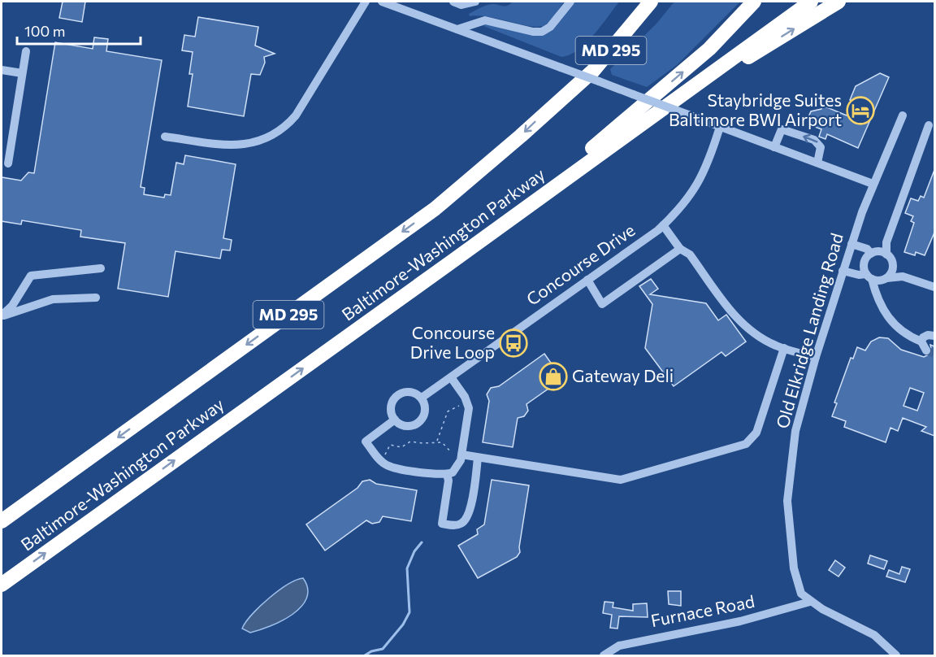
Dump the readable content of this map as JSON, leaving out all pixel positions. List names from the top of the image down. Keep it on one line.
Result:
{"streets":{"highway":["MD 295","Baltimore-Washington Parkway"],"street":["Concourse Drive","Old Elkridge Landing Road","Furnace Road"]},"crossings":[["Old Elkridge Landing Road","Furnace Road"]],"places":{"hotel":["Staybridge Suites Baltimore BWI Airport"],"bus stop":["Concourse Drive Loop"],"shop":["Gateway Deli"]},"scale_bar":"100 m"}
